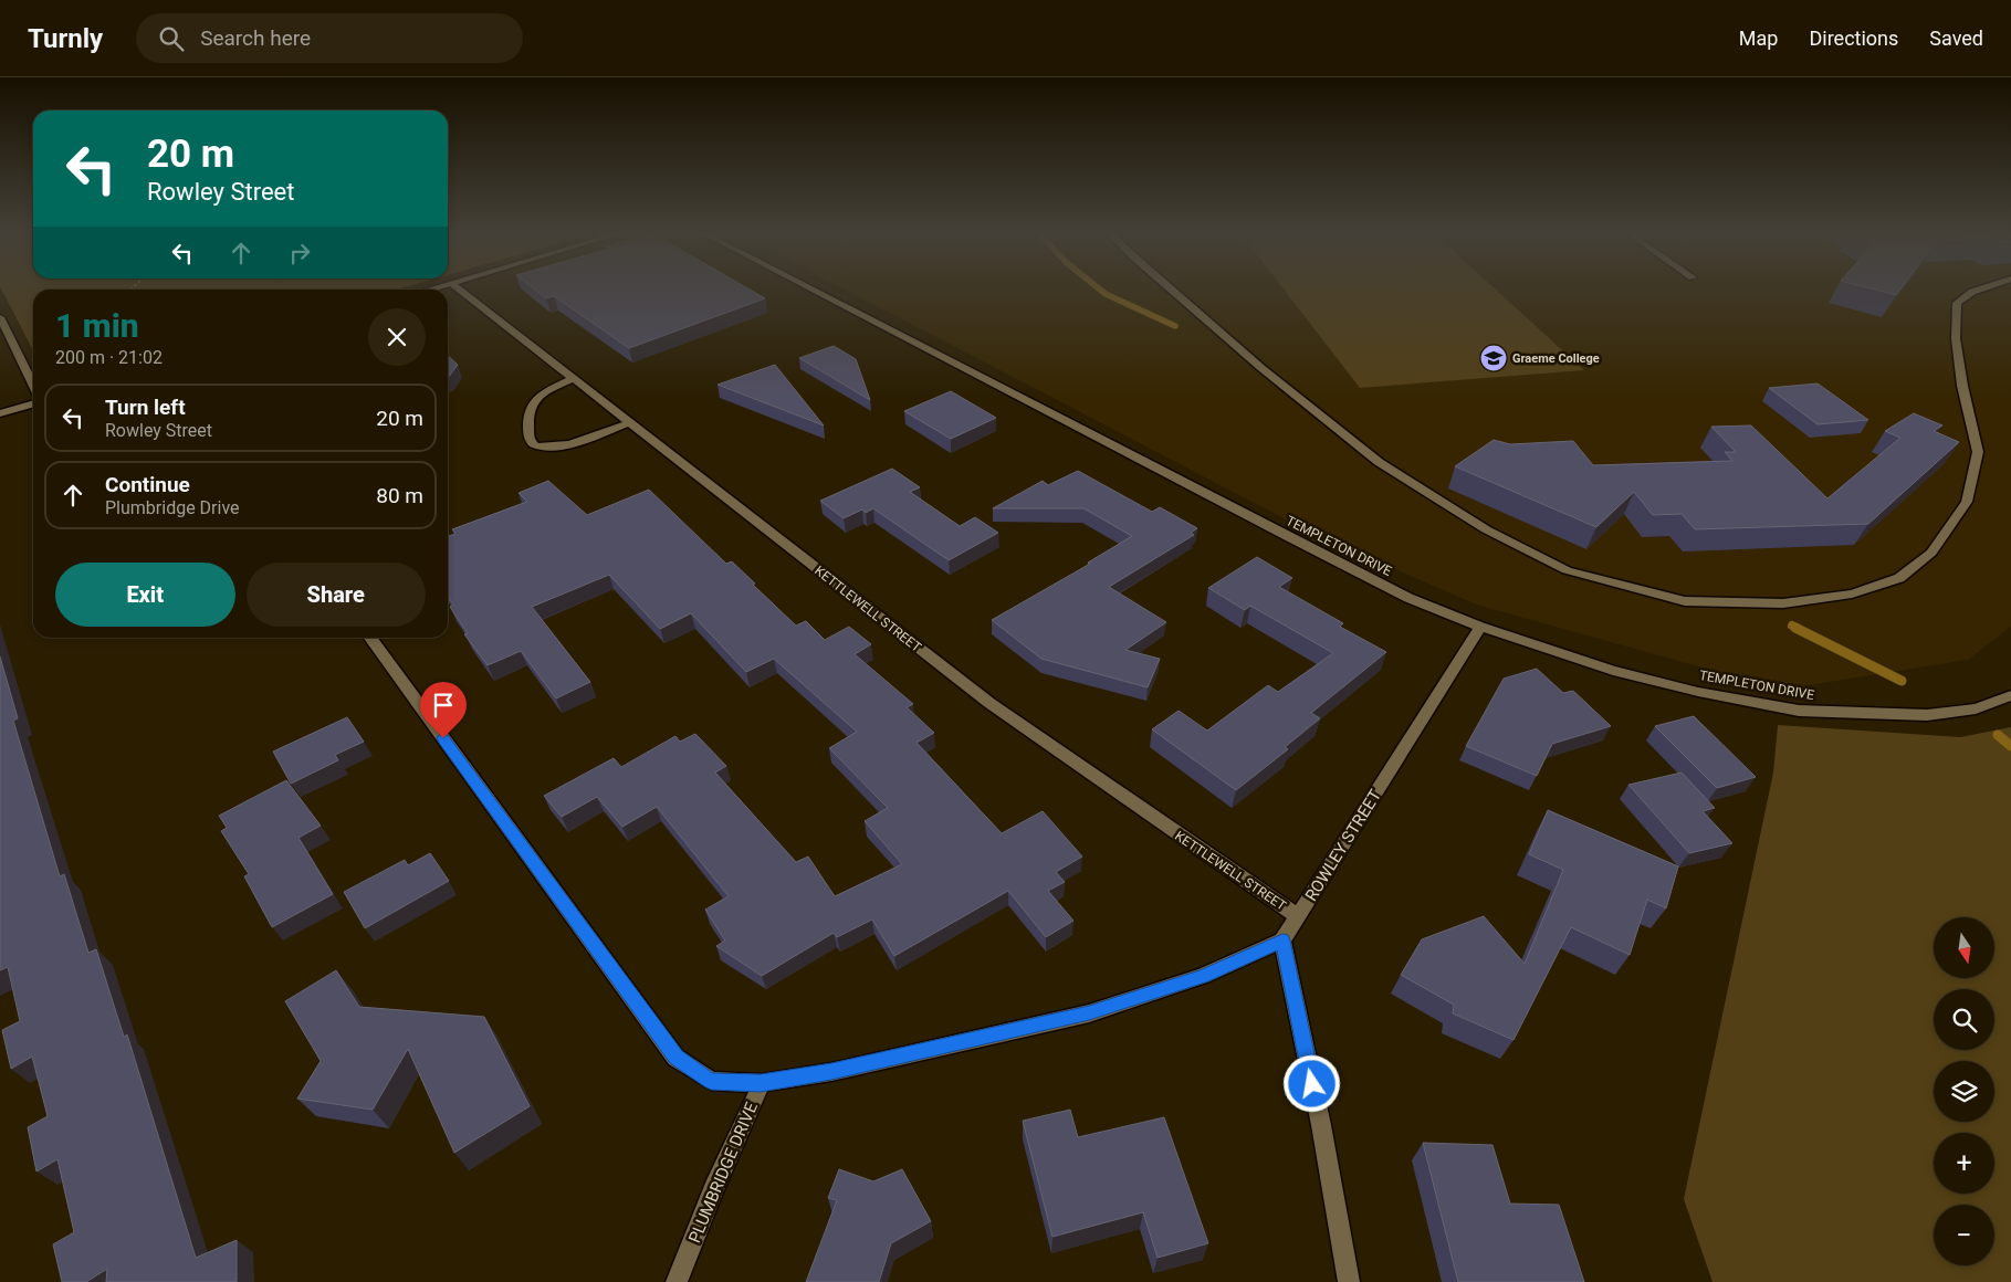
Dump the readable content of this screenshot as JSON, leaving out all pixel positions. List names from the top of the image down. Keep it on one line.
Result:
{"streets":{"street":["TEMPLETON DRIVE","KETTLEWELL STREET","ROWLEY STREET","PLUMBRIDGE DRIVE"]},"crossings":[["TEMPLETON DRIVE","ROWLEY STREET"],["KETTLEWELL STREET","ROWLEY STREET"]],"places":{"school or university":["Graeme College"]},"north":"bottom","page":{"header":"Turnly","search":"Search here","nav":["Map","Directions","Saved"],"turn":["20 m","Rowley Street"],"heading":["1 min","200 m · 21:02"],"list":[{"name":"Turn left","note":"Rowley Street","value":"20 m"},{"name":"Continue","note":"Plumbridge Drive","value":"80 m"}],"buttons":["Exit","Share"],"map_buttons":["+","−"]}}
